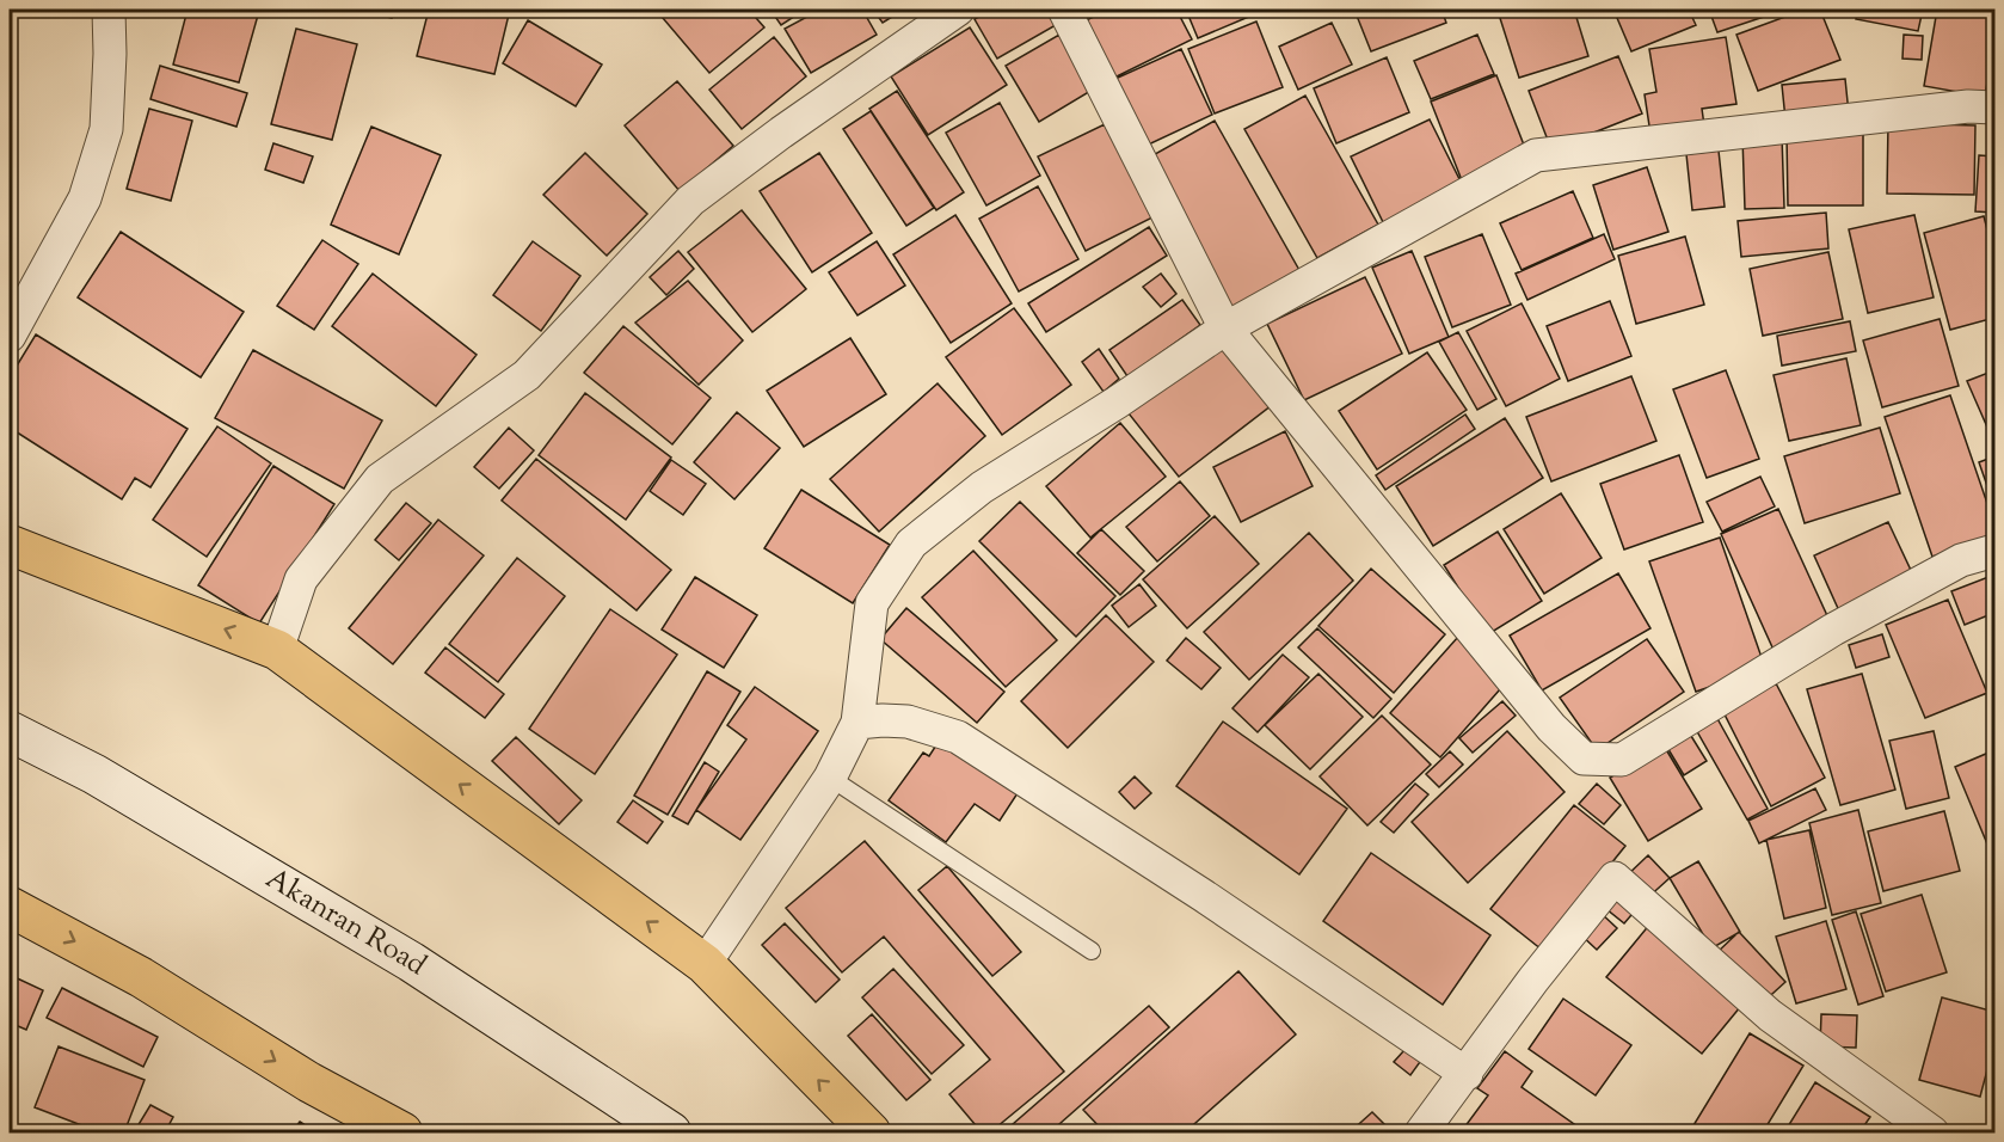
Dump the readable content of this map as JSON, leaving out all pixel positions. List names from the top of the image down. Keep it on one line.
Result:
{"streets":{"main road":["Akanran Road"]}}
